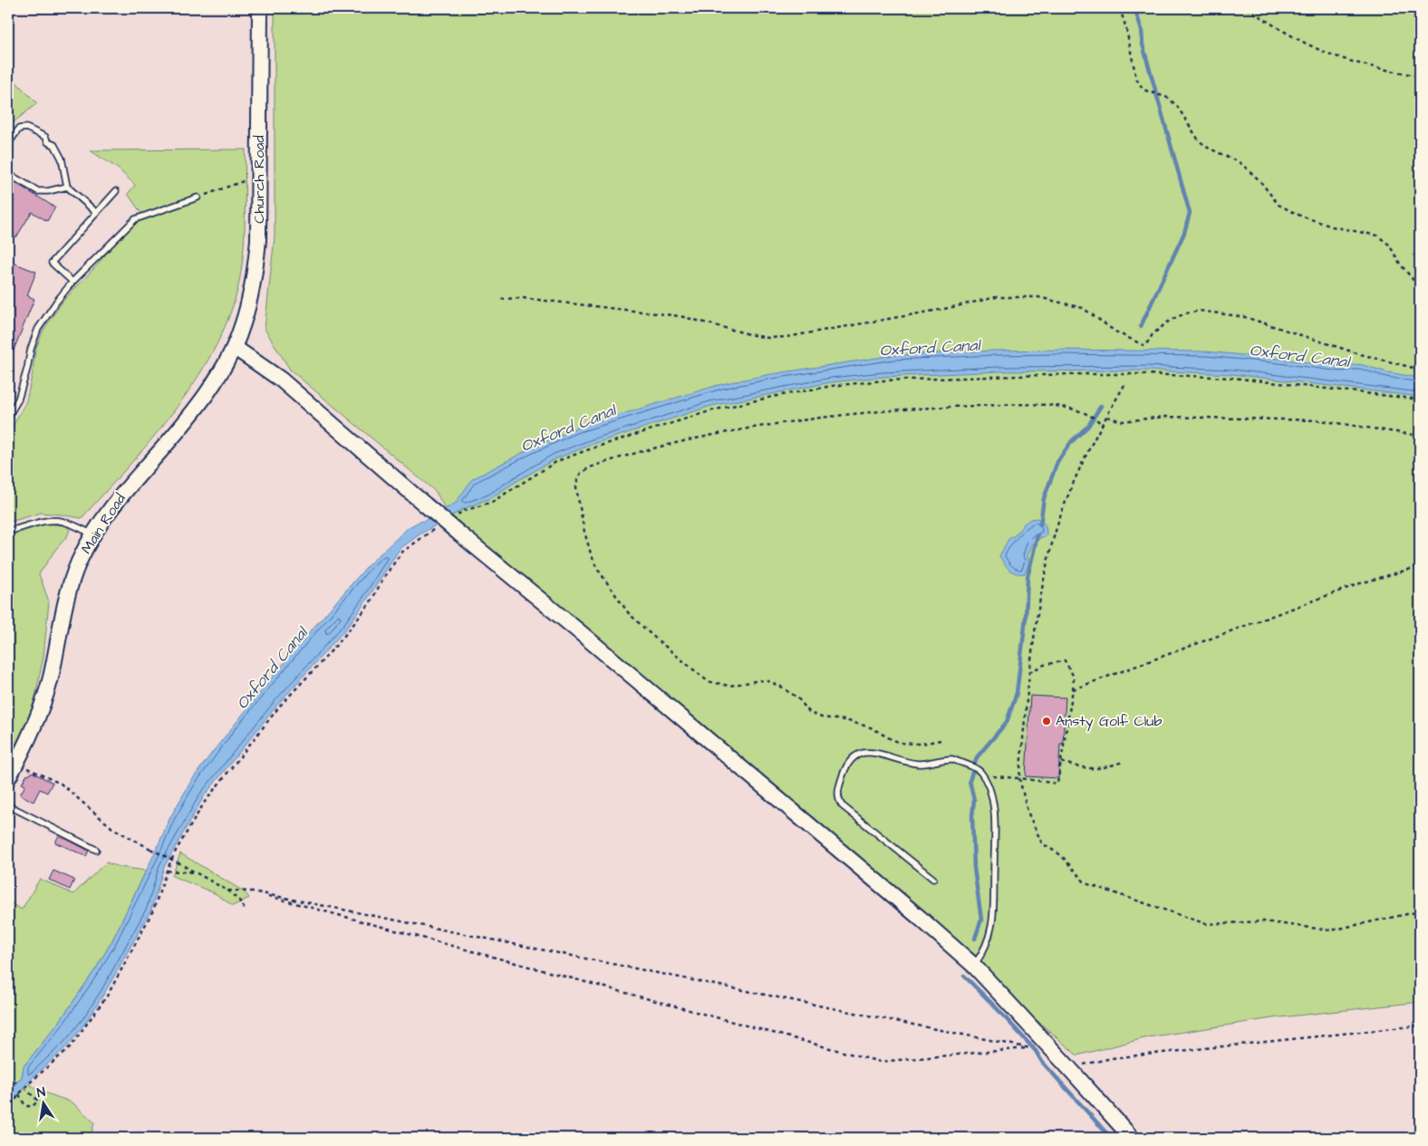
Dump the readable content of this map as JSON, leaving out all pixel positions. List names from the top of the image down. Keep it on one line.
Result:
{"streets":{"main road":["Church Road","Main Road"]},"crossings":[["Church Road","Main Road"]],"water":["Oxford Canal"],"places":["Ansty Golf Club"],"north":"top"}
